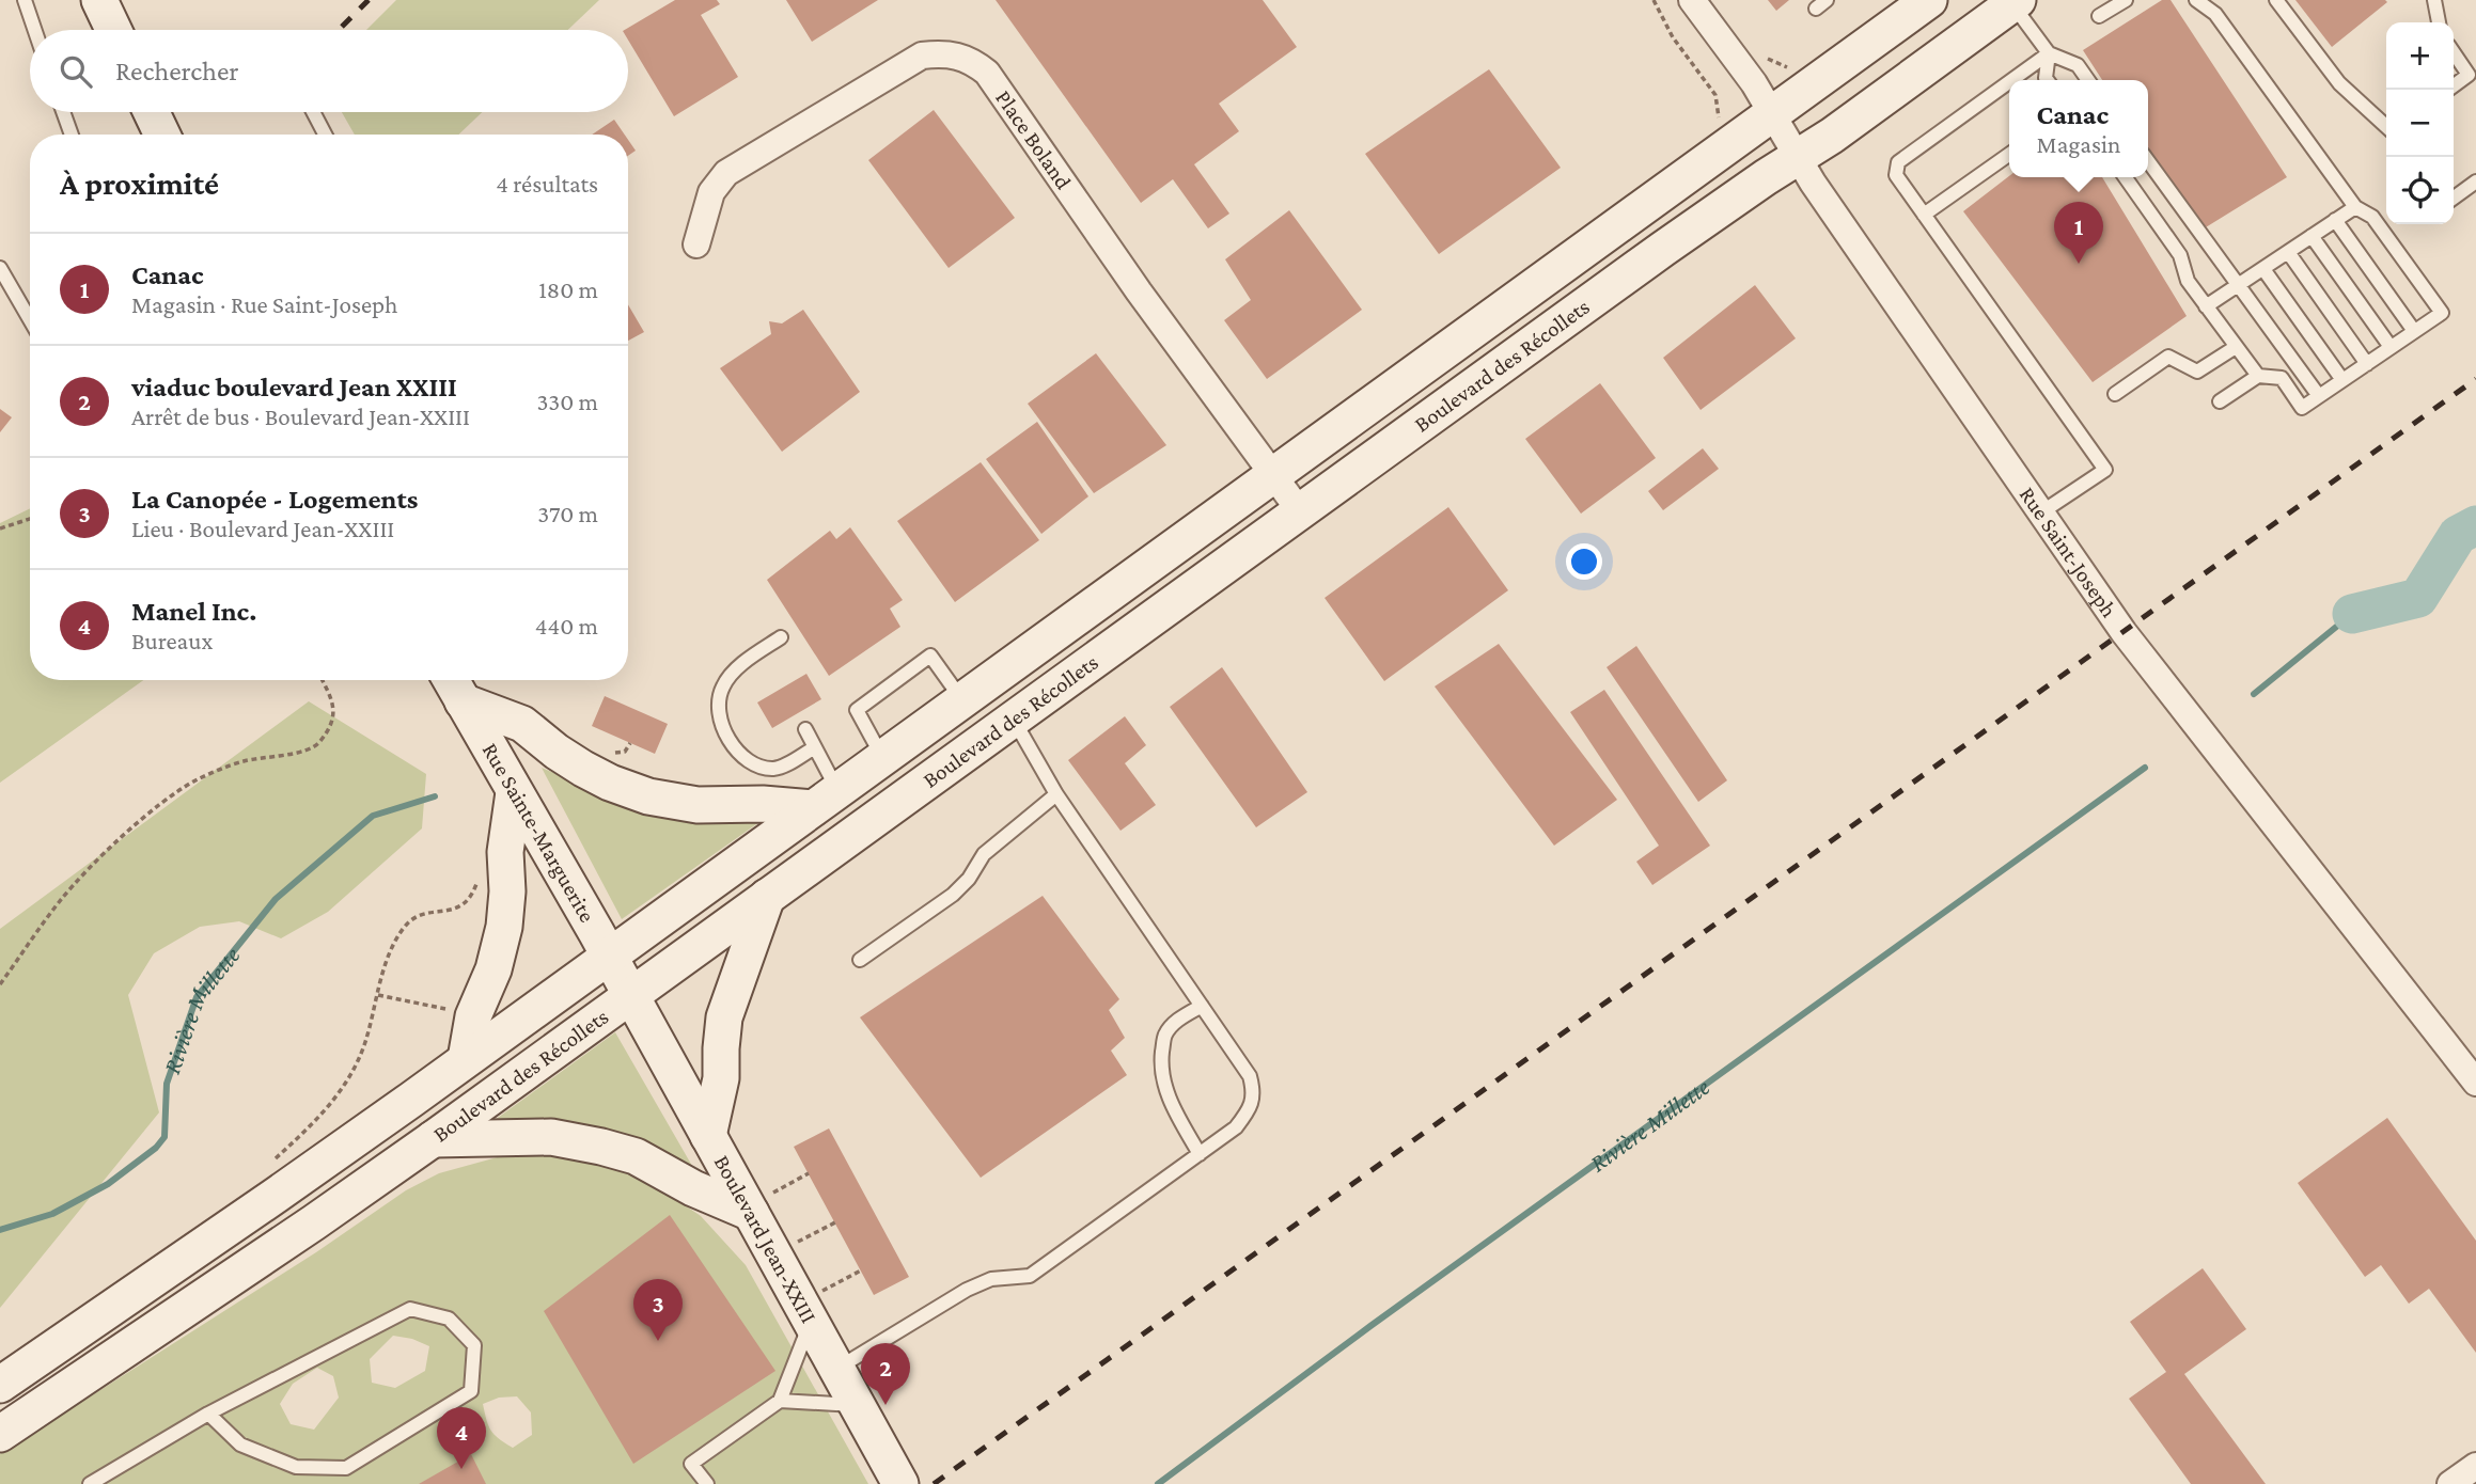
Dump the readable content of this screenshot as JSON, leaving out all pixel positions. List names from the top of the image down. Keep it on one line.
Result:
{"streets":{"main road":["Boulevard des Récollets","Rue Sainte-Marguerite","Boulevard Jean-XXIII"],"street":["Place Boland","Rue Saint-Joseph"]},"crossings":[["Place Boland","Boulevard des Récollets"],["Boulevard des Récollets","Rue Saint-Joseph"],["Boulevard des Récollets","Rue Sainte-Marguerite"],["Boulevard des Récollets","Boulevard Jean-XXIII"],["Rue Sainte-Marguerite","Boulevard Jean-XXIII"]],"water":["Rivière Millette"],"page":{"map_buttons":["+","−"],"search":"Rechercher","popup":["Canac","Magasin"],"heading":["À proximité","4 résultats"],"pins":["1","3","2","4"],"list":[{"mark":"1","name":"Canac","note":"Magasin · Rue Saint-Joseph","value":"180 m"},{"mark":"2","name":"viaduc boulevard Jean XXIII","note":"Arrêt de bus · Boulevard Jean-XXIII","value":"330 m"},{"mark":"3","name":"La Canopée - Logements","note":"Lieu · Boulevard Jean-XXIII","value":"370 m"},{"mark":"4","name":"Manel Inc.","note":"Bureaux","value":"440 m"}]}}
